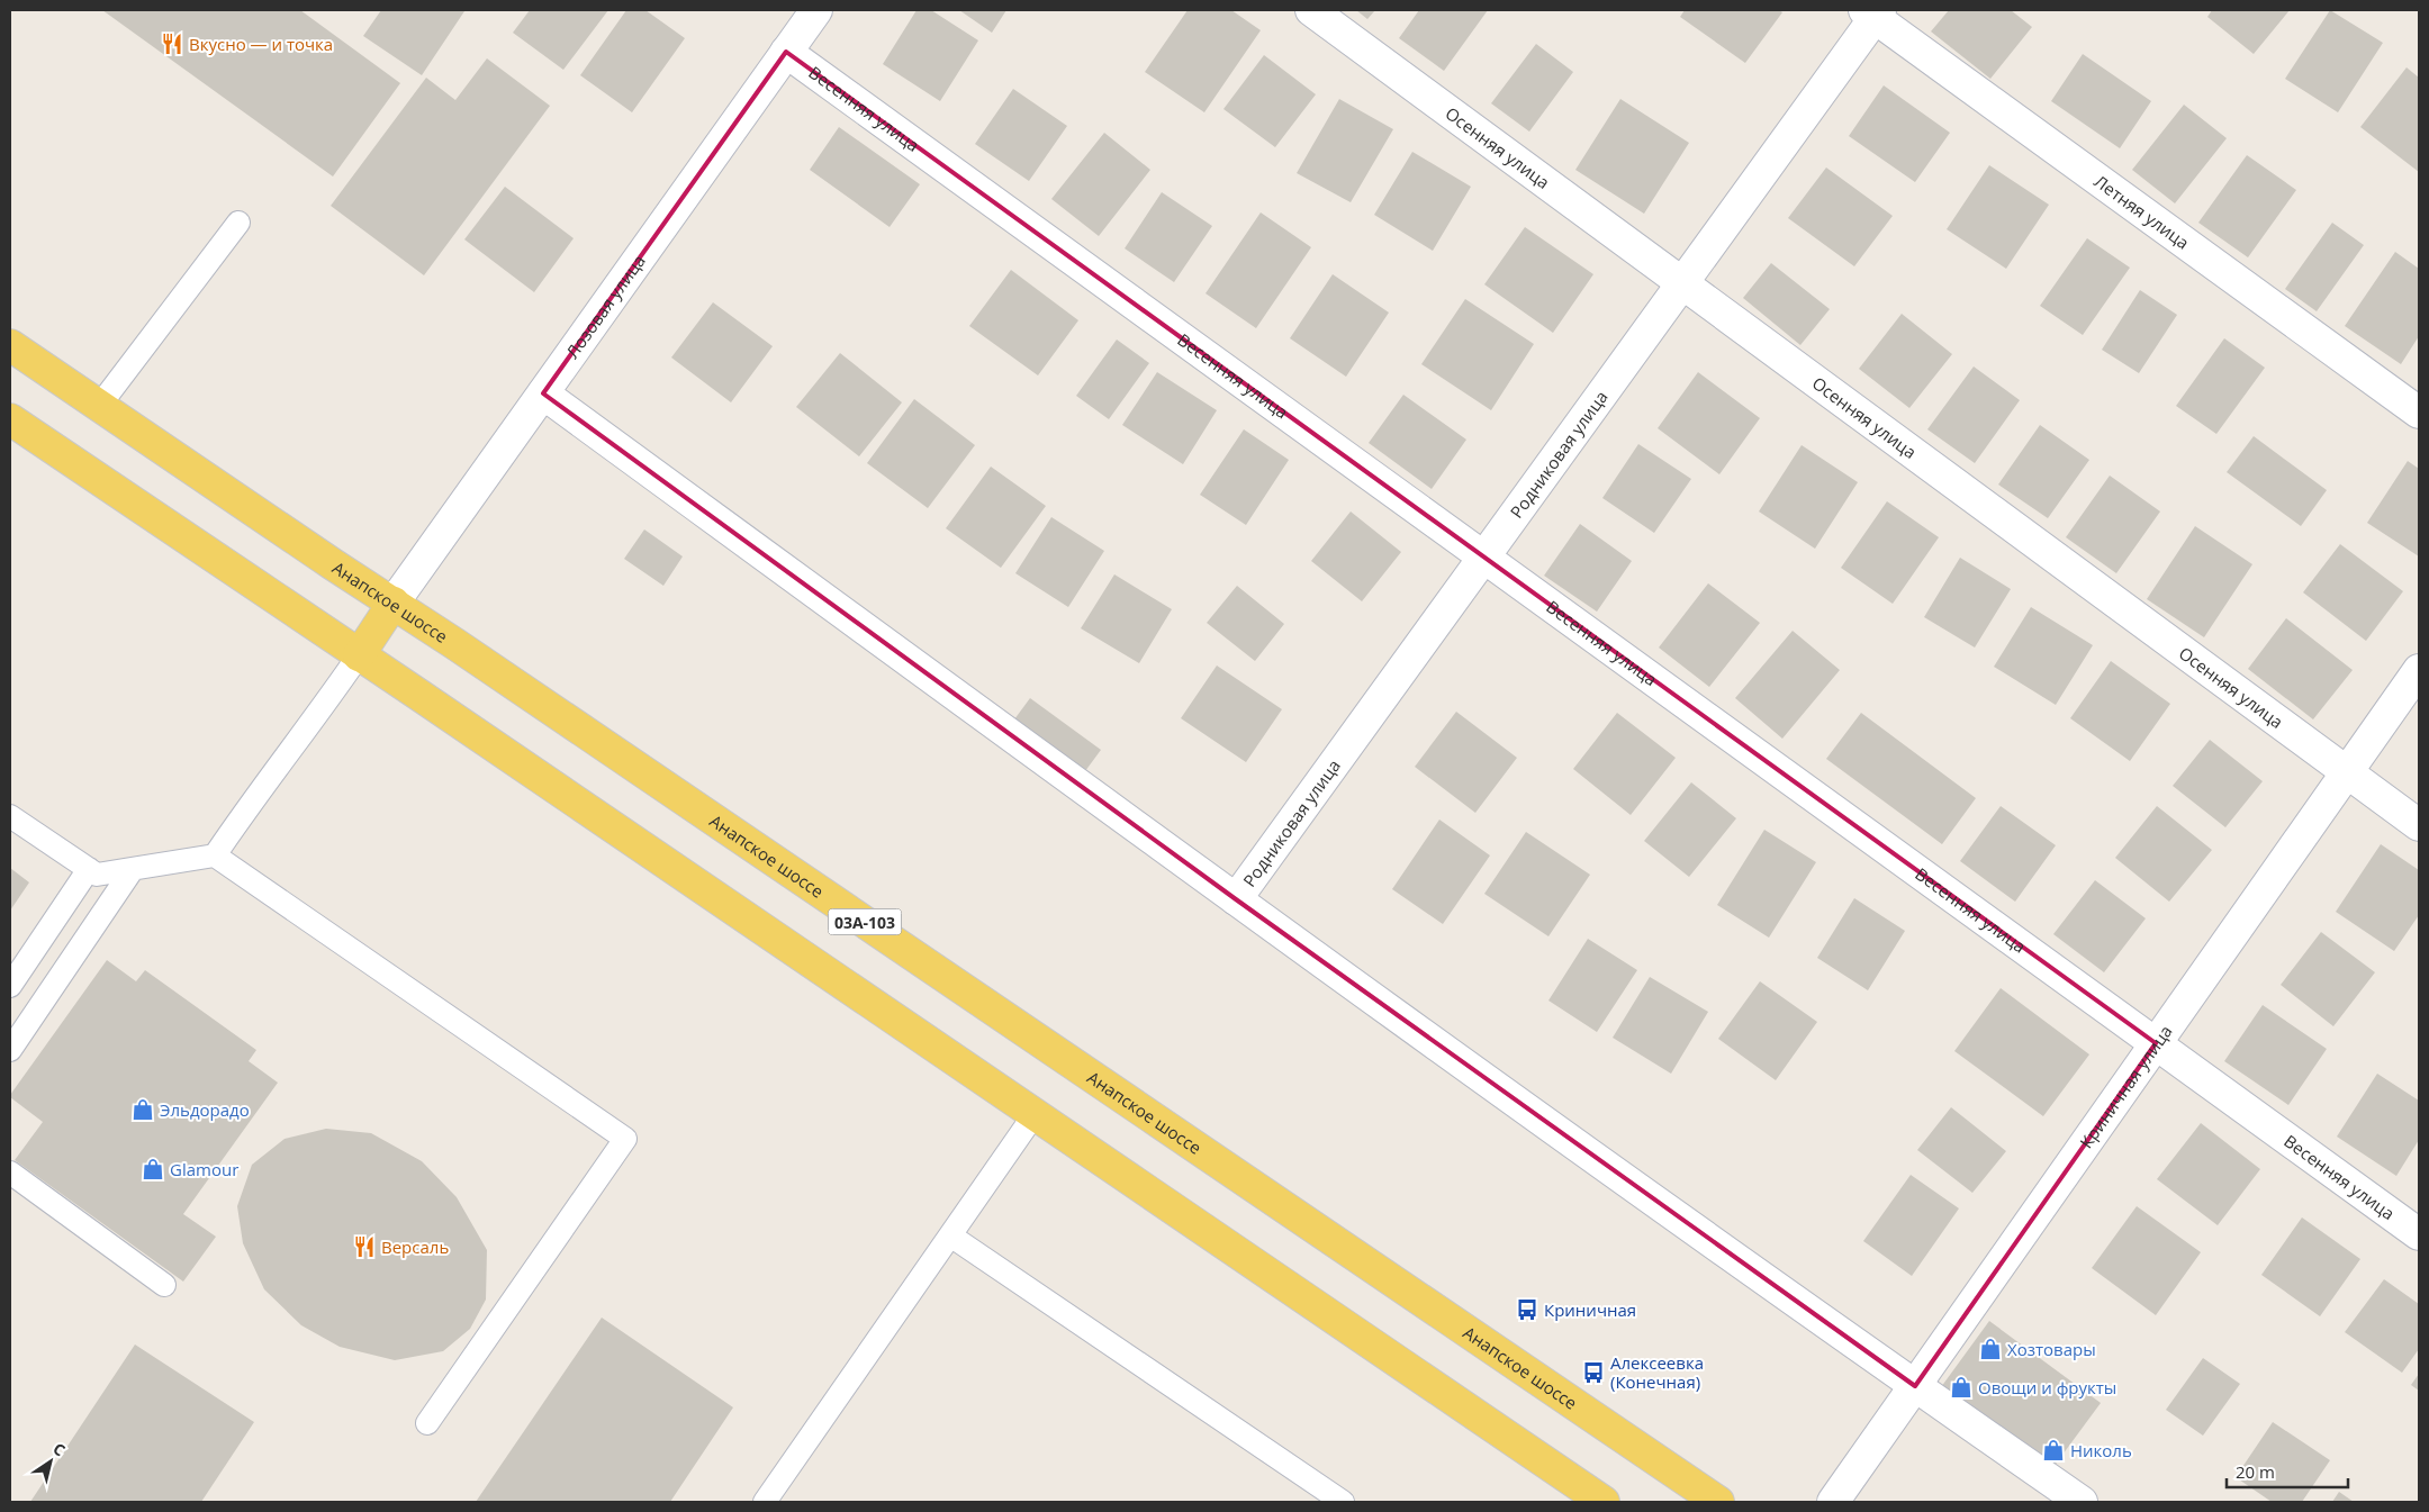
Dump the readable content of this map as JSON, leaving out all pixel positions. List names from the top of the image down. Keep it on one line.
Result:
{"streets":{"main road":["Анапское шоссе","03А-103"],"street":["Весенняя улица","Осенняя улица","Летняя улица","Лозовая улица","Родниковая улица","Криничная улица"]},"crossings":[["Весенняя улица","Лозовая улица"],["Весенняя улица","Родниковая улица"],["Весенняя улица","Криничная улица"],["Осенняя улица","Родниковая улица"],["Осенняя улица","Криничная улица"],["Летняя улица","Родниковая улица"],["Лозовая улица","Анапское шоссе"]],"places":{"restaurant":["Вкусно — и точка","Версаль"],"shop":["Эльдорадо","Glamour","Хозтовары","Овощи и фрукты","Николь"],"bus stop":["Криничная","Алексеевка (Конечная)"]},"scale_bar":"20 m","north":"top right"}
